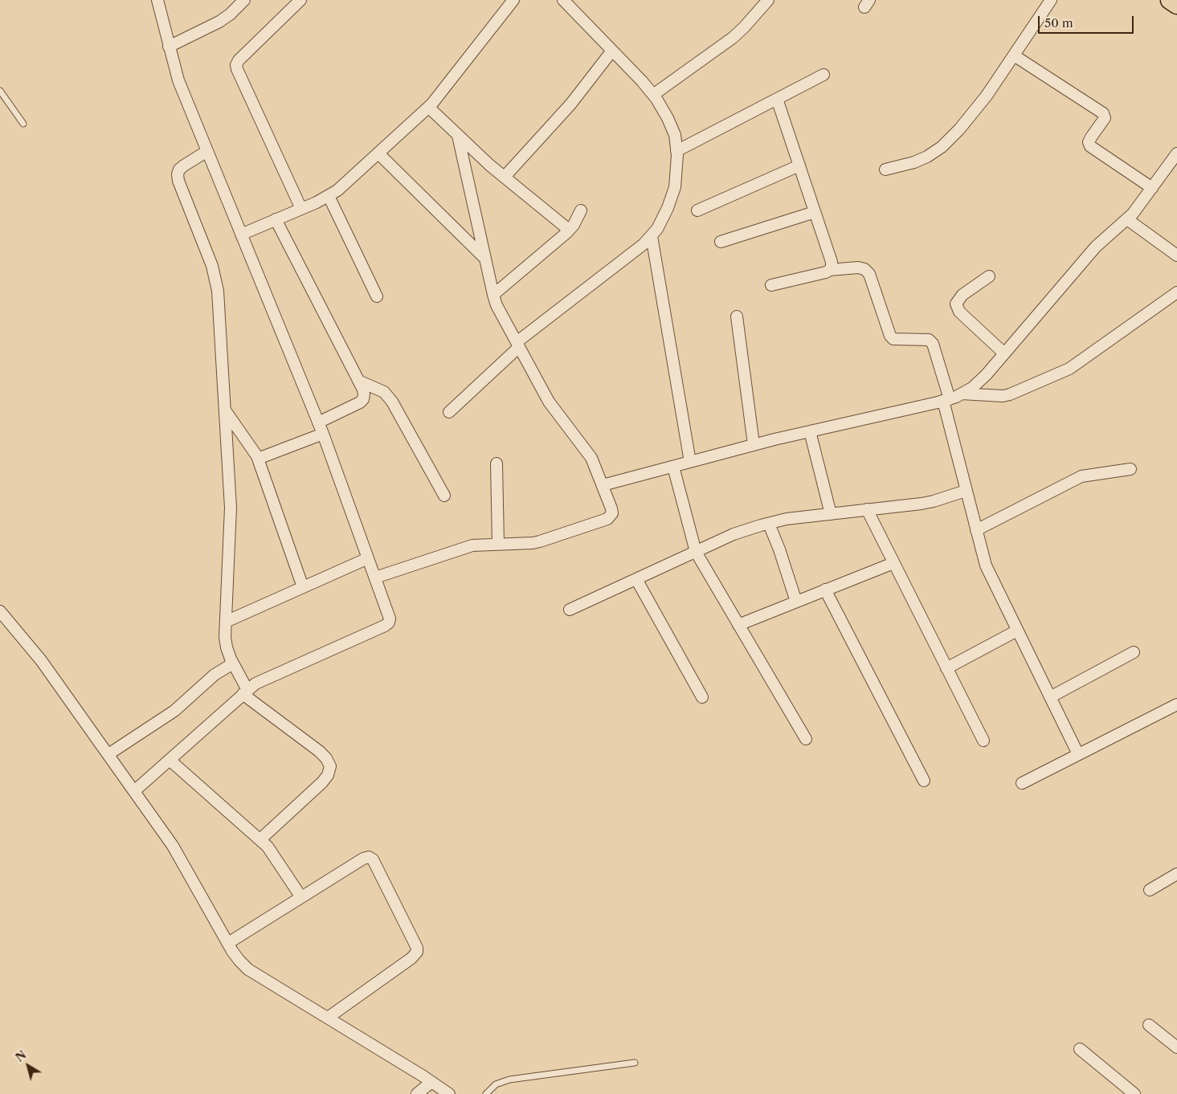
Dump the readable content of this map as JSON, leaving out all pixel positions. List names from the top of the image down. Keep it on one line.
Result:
{"scale_bar":"50 m","north":"top left"}
